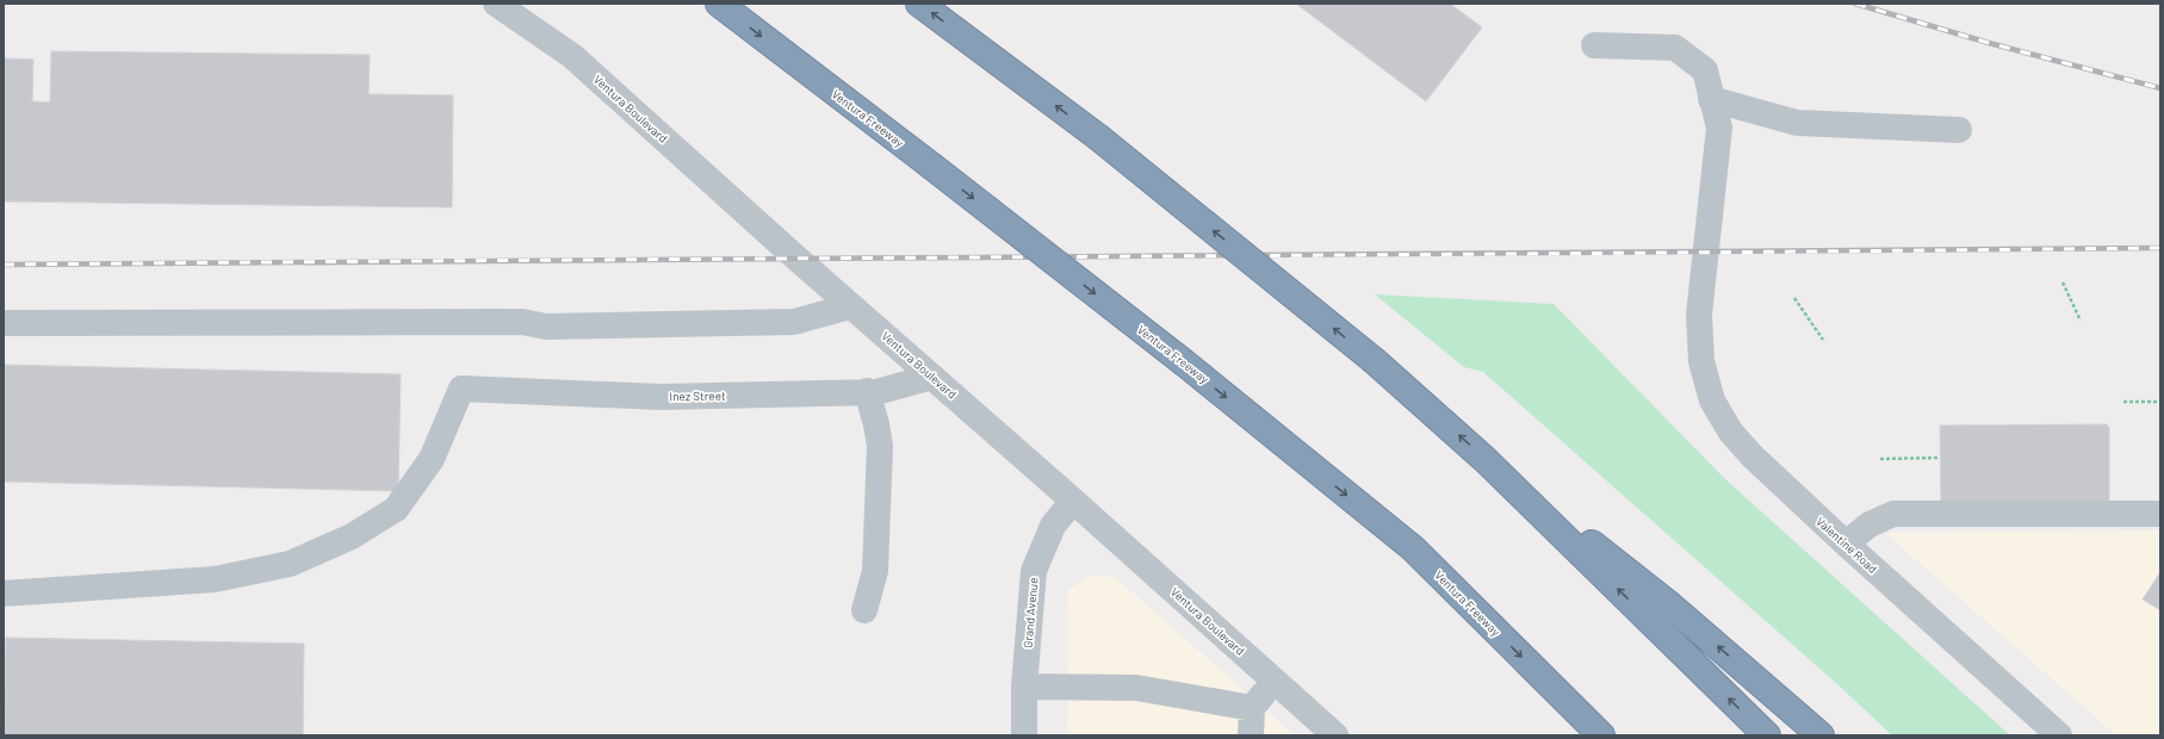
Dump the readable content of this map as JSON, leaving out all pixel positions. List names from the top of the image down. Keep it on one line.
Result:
{"streets":{"highway":["Ventura Freeway"],"street":["Ventura Boulevard","Inez Street","Valentine Road","Grand Avenue"]},"crossings":[["Ventura Boulevard","Inez Street"],["Ventura Boulevard","Grand Avenue"]]}
